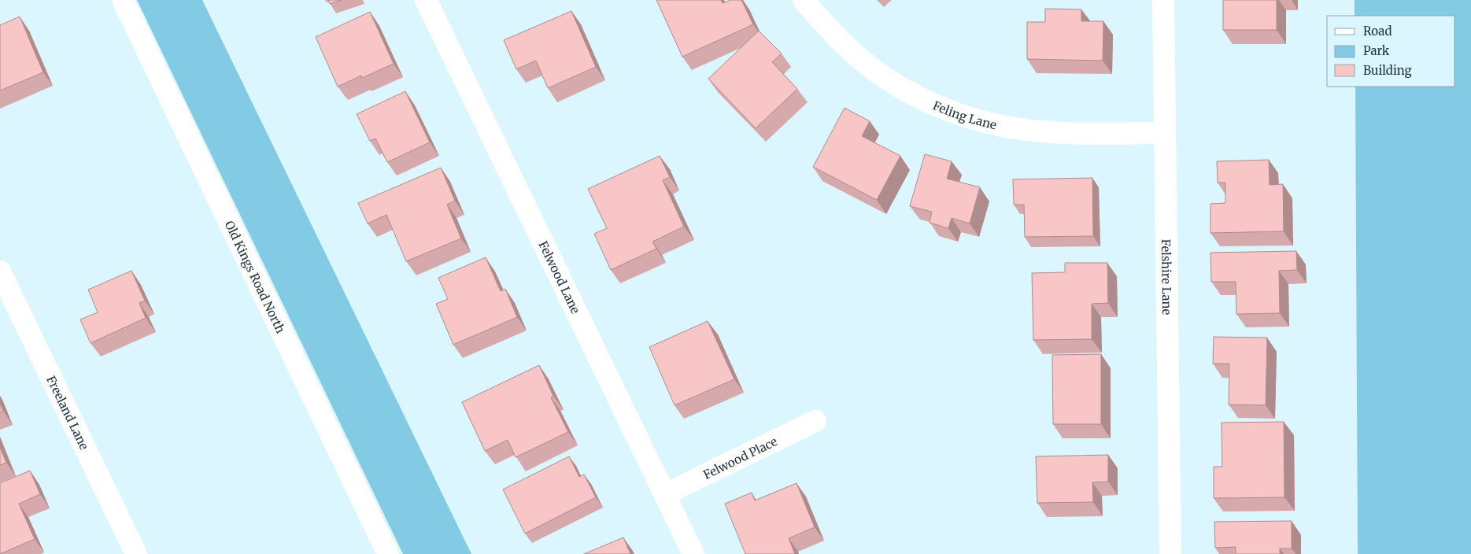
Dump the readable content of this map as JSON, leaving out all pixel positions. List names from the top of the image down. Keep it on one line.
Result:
{"streets":{"street":["Feling Lane","Old Kings Road North","Felwood Lane","Felshire Lane","Freeland Lane","Felwood Place"]},"crossings":[["Feling Lane","Felshire Lane"],["Felwood Lane","Felwood Place"]],"legend":["Road","Park","Building"]}
